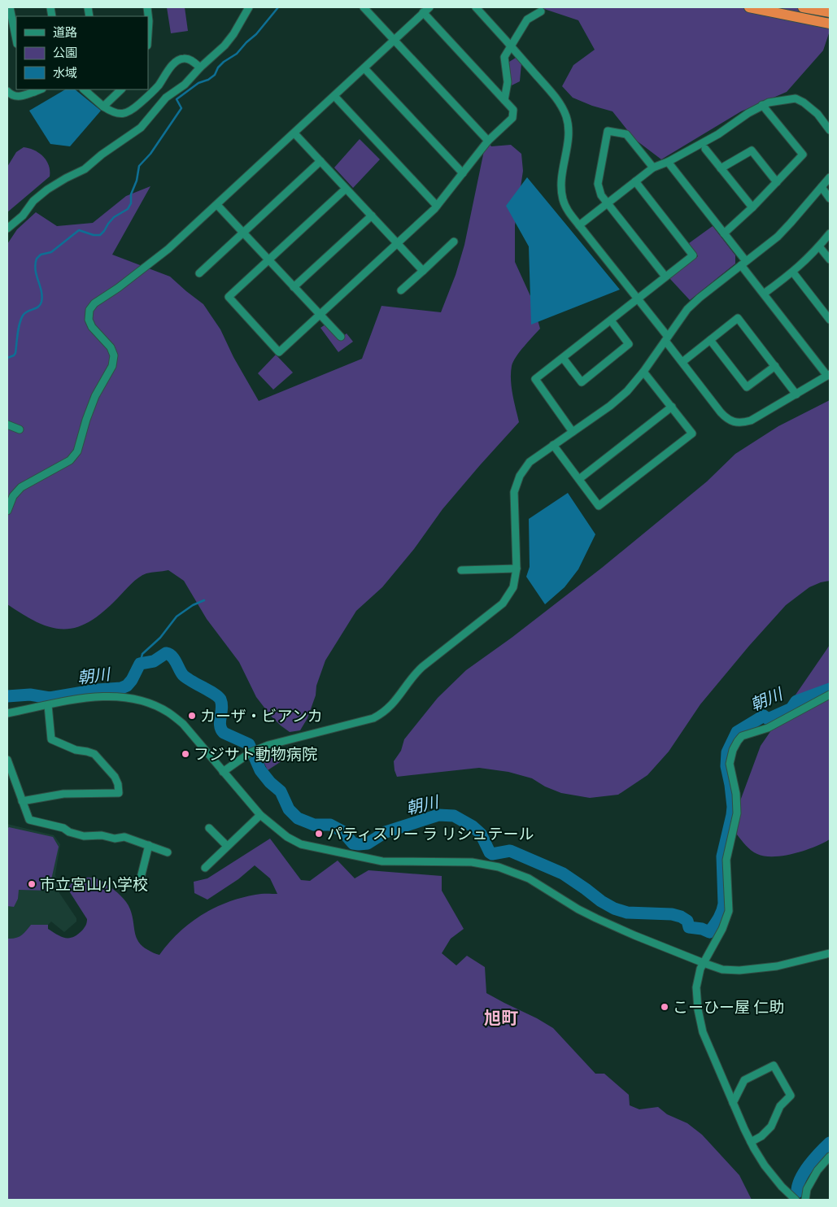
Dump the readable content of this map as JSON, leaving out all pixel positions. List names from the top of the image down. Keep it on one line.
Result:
{"districts":["旭町"],"water":["朝川"],"places":["カーザ・ビアンカ","フジサト動物病院","パティスリー ラ リシュテール","市立宮山小学校","こーひー屋 仁助"],"legend":["道路","公園","水域"]}
